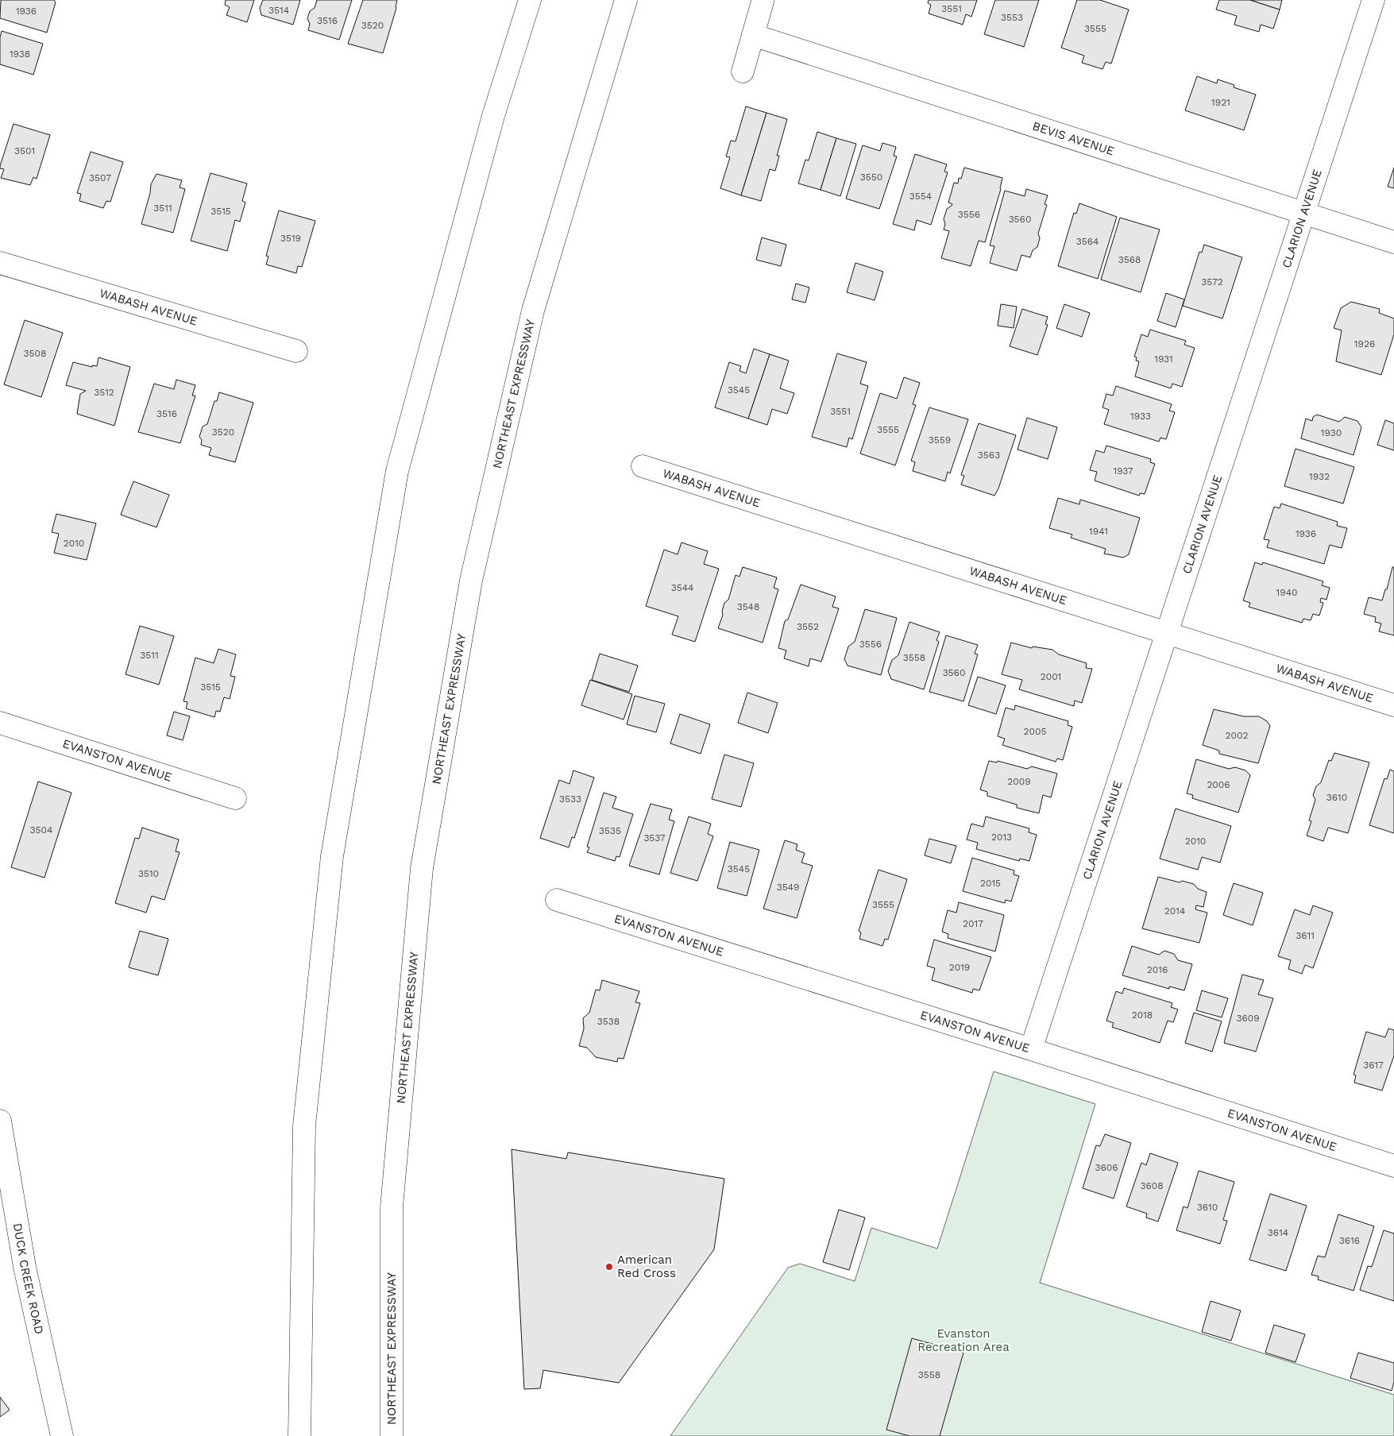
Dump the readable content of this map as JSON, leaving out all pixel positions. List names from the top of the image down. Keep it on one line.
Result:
{"streets":{"main road":["BEVIS AVENUE","CLARION AVENUE","WABASH AVENUE","NORTHEAST EXPRESSWAY","EVANSTON AVENUE","DUCK CREEK ROAD"]},"crossings":[["BEVIS AVENUE","CLARION AVENUE"],["CLARION AVENUE","WABASH AVENUE"],["CLARION AVENUE","EVANSTON AVENUE"]],"parks":["Evanston Recreation Area"],"places":["American Red Cross"],"house_numbers":["3551","3514","1936","3553","3516","3520","3555","1938","1921","3501","3550","3507","3554","3511","3515","3556","3560","3519","3564","3568","3572","1926","3508","1931","3545","3512","3551","3516","1933","3555","3520","1930","3559","3563","1937","1932","1941","1936","2010","3544","1940","3548","3552","3556","3511","3558","3560","2001","3515","2005","2002","2009","2006","3610","3533","3504","3535","2013","3537","2010","3545","3510","2015","3549","3555","2014","2017","3611","2019","2016","2018","3609","3538","3617","3606","3608","3610","3614","3616","3558"]}
